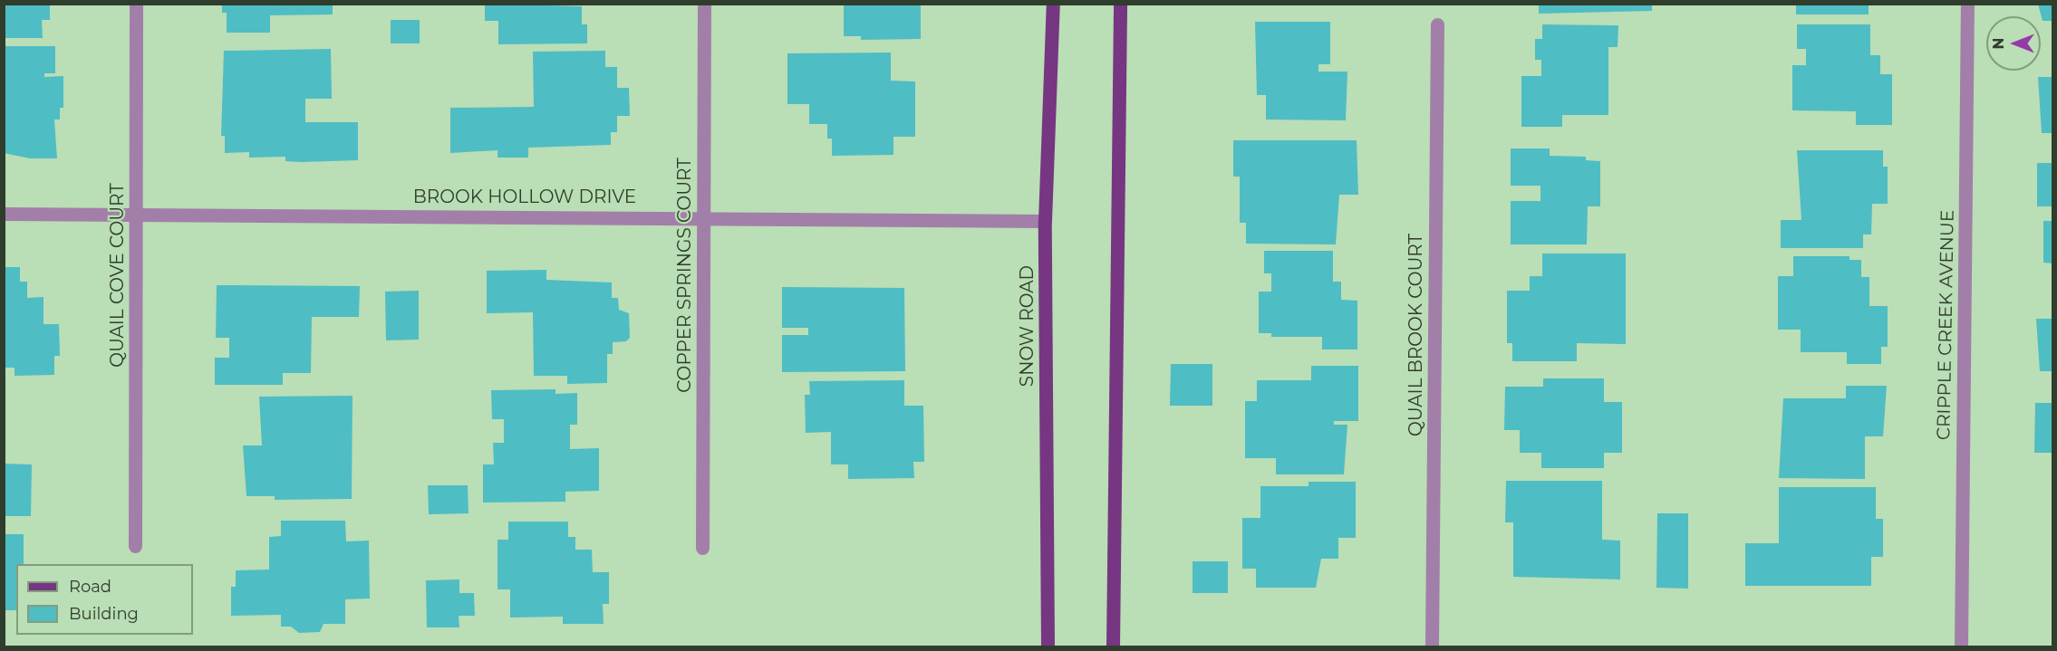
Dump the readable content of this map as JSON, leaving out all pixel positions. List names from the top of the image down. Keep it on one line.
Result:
{"streets":{"main road":["SNOW ROAD"],"street":["BROOK HOLLOW DRIVE","QUAIL COVE COURT","COPPER SPRINGS COURT","CRIPPLE CREEK AVENUE","QUAIL BROOK COURT"]},"crossings":[["BROOK HOLLOW DRIVE","QUAIL COVE COURT"],["BROOK HOLLOW DRIVE","COPPER SPRINGS COURT"],["BROOK HOLLOW DRIVE","SNOW ROAD"]],"legend":["Road","Building"],"north":"left"}
